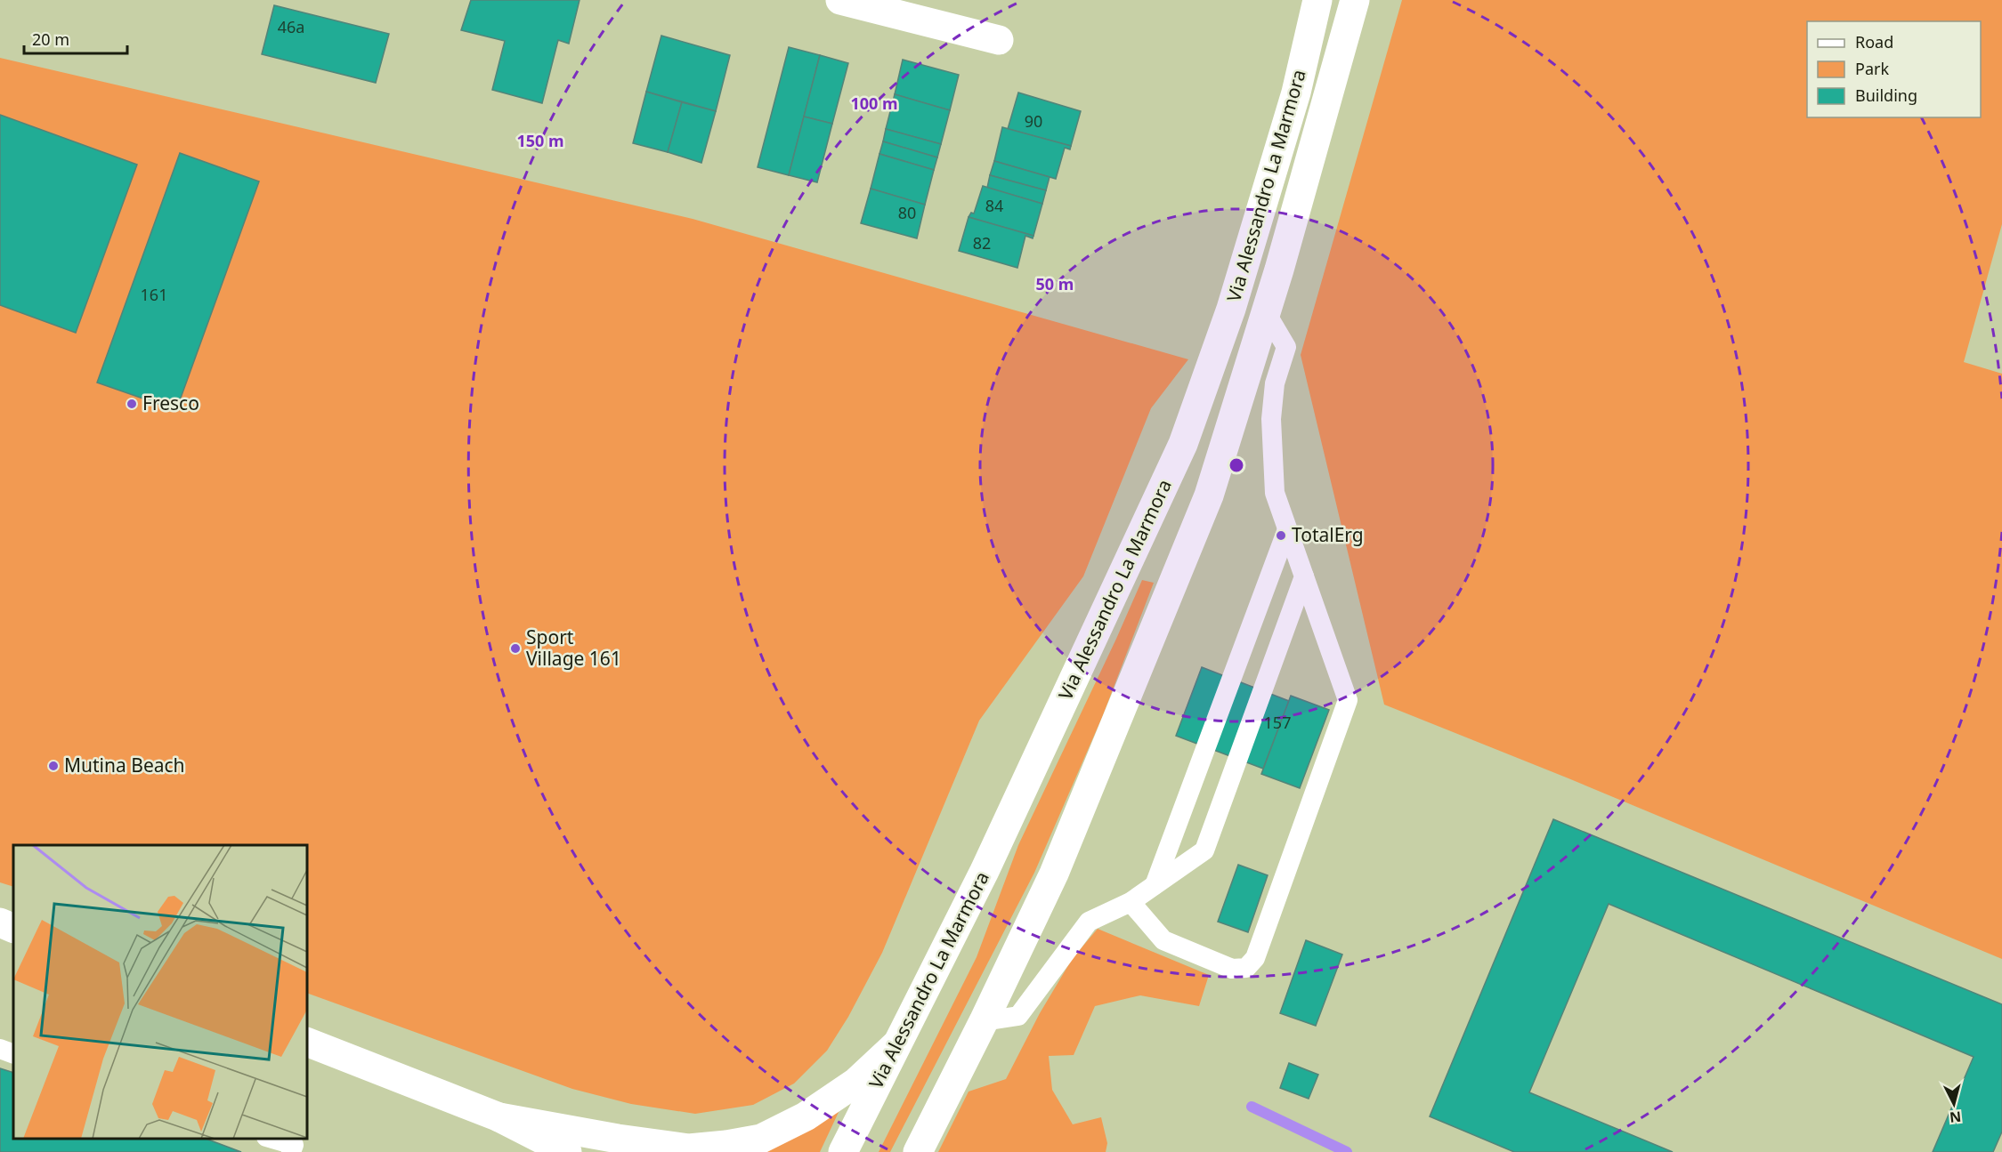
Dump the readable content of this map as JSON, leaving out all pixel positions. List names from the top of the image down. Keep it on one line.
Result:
{"streets":{"main road":["Via Alessandro La Marmora"]},"places":["Fresco","TotalErg","Sport Village 161","Mutina Beach"],"house_numbers":["46a","90","84","80","82","161","157"],"legend":["Road","Park","Building"],"scale_bar":"20 m","north":"bottom","rings":["100 m","150 m","50 m"]}
